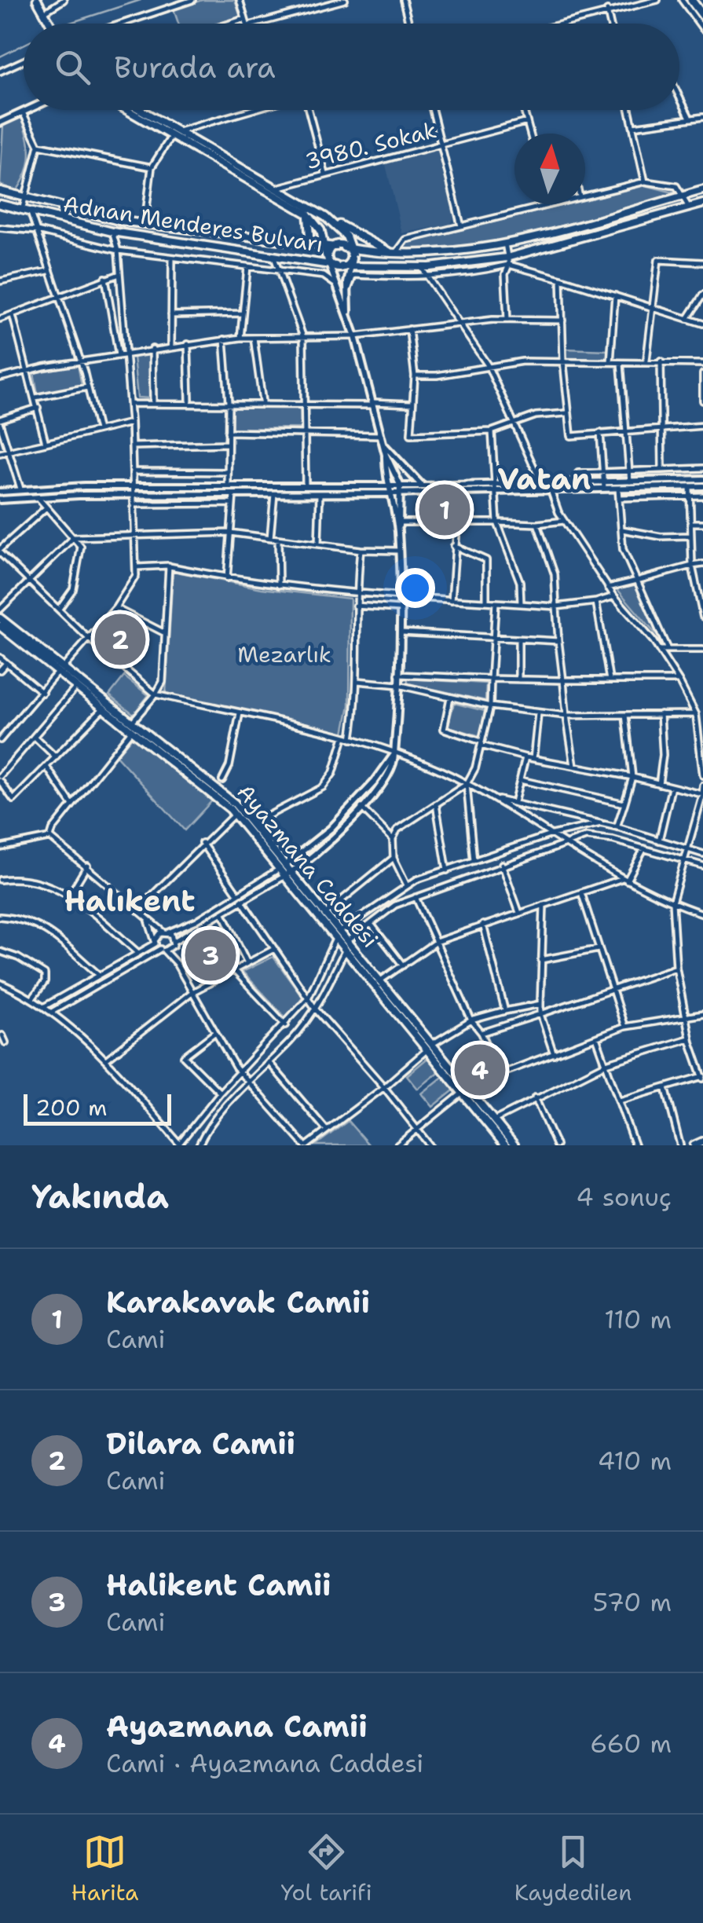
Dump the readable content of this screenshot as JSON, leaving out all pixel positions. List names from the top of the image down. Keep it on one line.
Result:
{"streets":{"main road":["Adnan Menderes Bulvarı","Ayazmana Caddesi"],"street":["3980. Sokak"]},"districts":["Vatan","Halıkent"],"parks":["Mezarlık"],"scale_bar":"200 m","north":"top","page":{"search":"Burada ara","pins":["1","2","3","4"],"scale":"200 m","heading":["Yakında","4 sonuç"],"list":[{"mark":"1","name":"Karakavak Camii","note":"Cami","value":"110 m"},{"mark":"2","name":"Dilara Camii","note":"Cami","value":"410 m"},{"mark":"3","name":"Halikent Camii","note":"Cami","value":"570 m"},{"mark":"4","name":"Ayazmana Camii","note":"Cami · Ayazmana Caddesi","value":"660 m"}],"nav":["Harita","Yol tarifi","Kaydedilen"]}}
